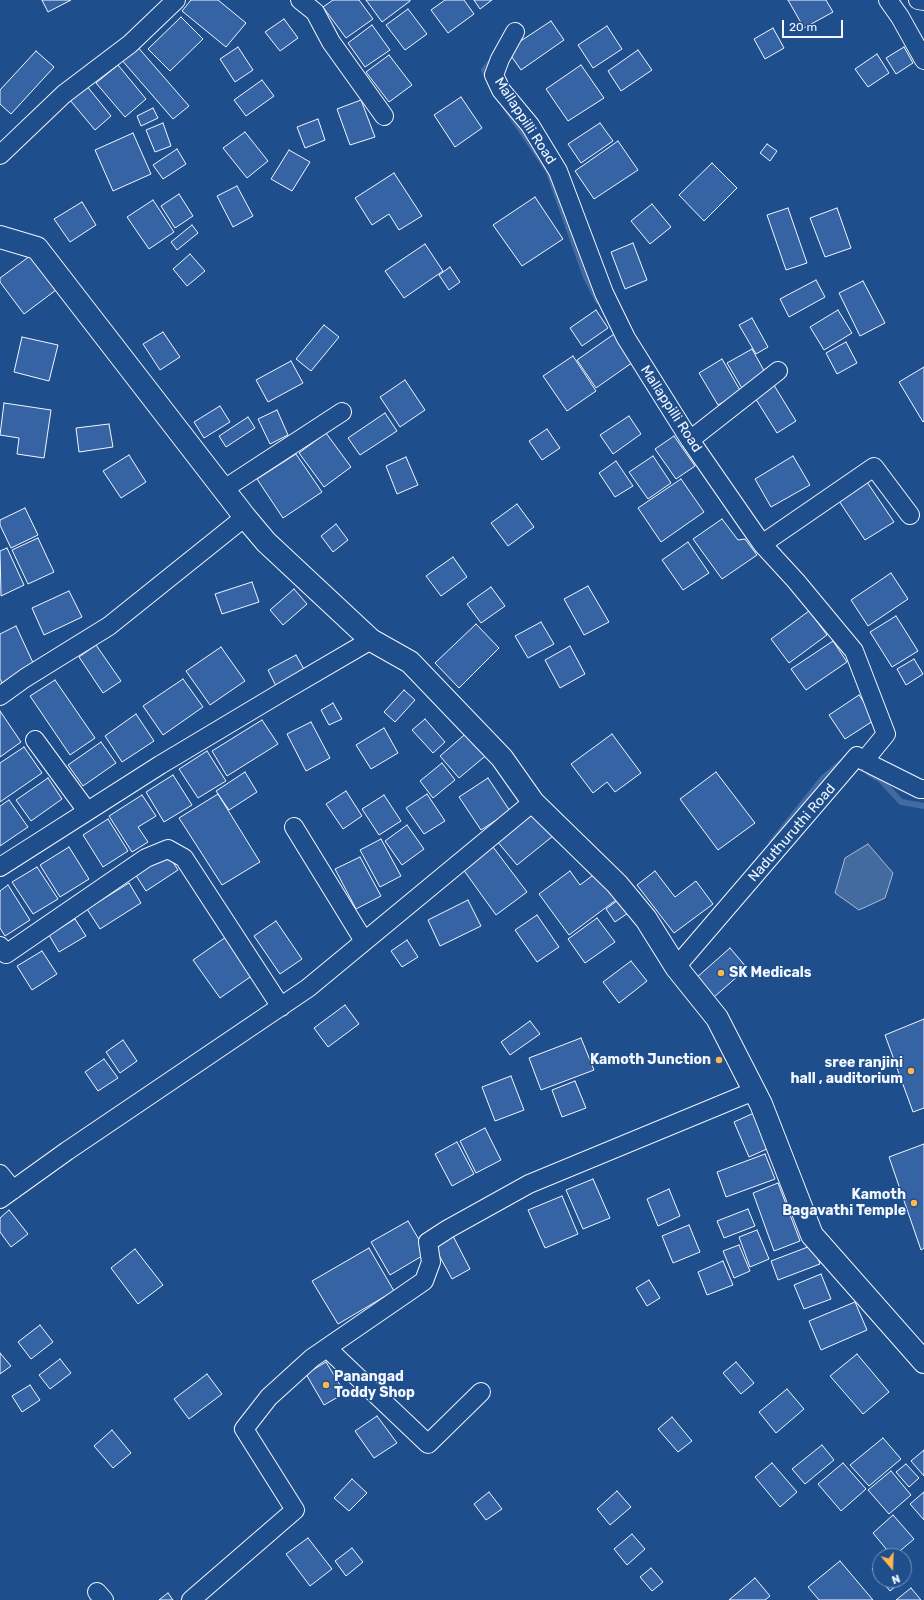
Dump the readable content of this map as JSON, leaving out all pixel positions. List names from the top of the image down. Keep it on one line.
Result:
{"streets":{"street":["Mallappilli Road","Naduthuruthi Road"]},"crossings":[["Mallappilli Road","Naduthuruthi Road"]],"places":["SK Medicals","Kamoth Junction","sree ranjini hall , auditorium","Kamoth Bagavathi Temple","Panangad Toddy Shop"],"scale_bar":"20 m","north":"bottom"}
